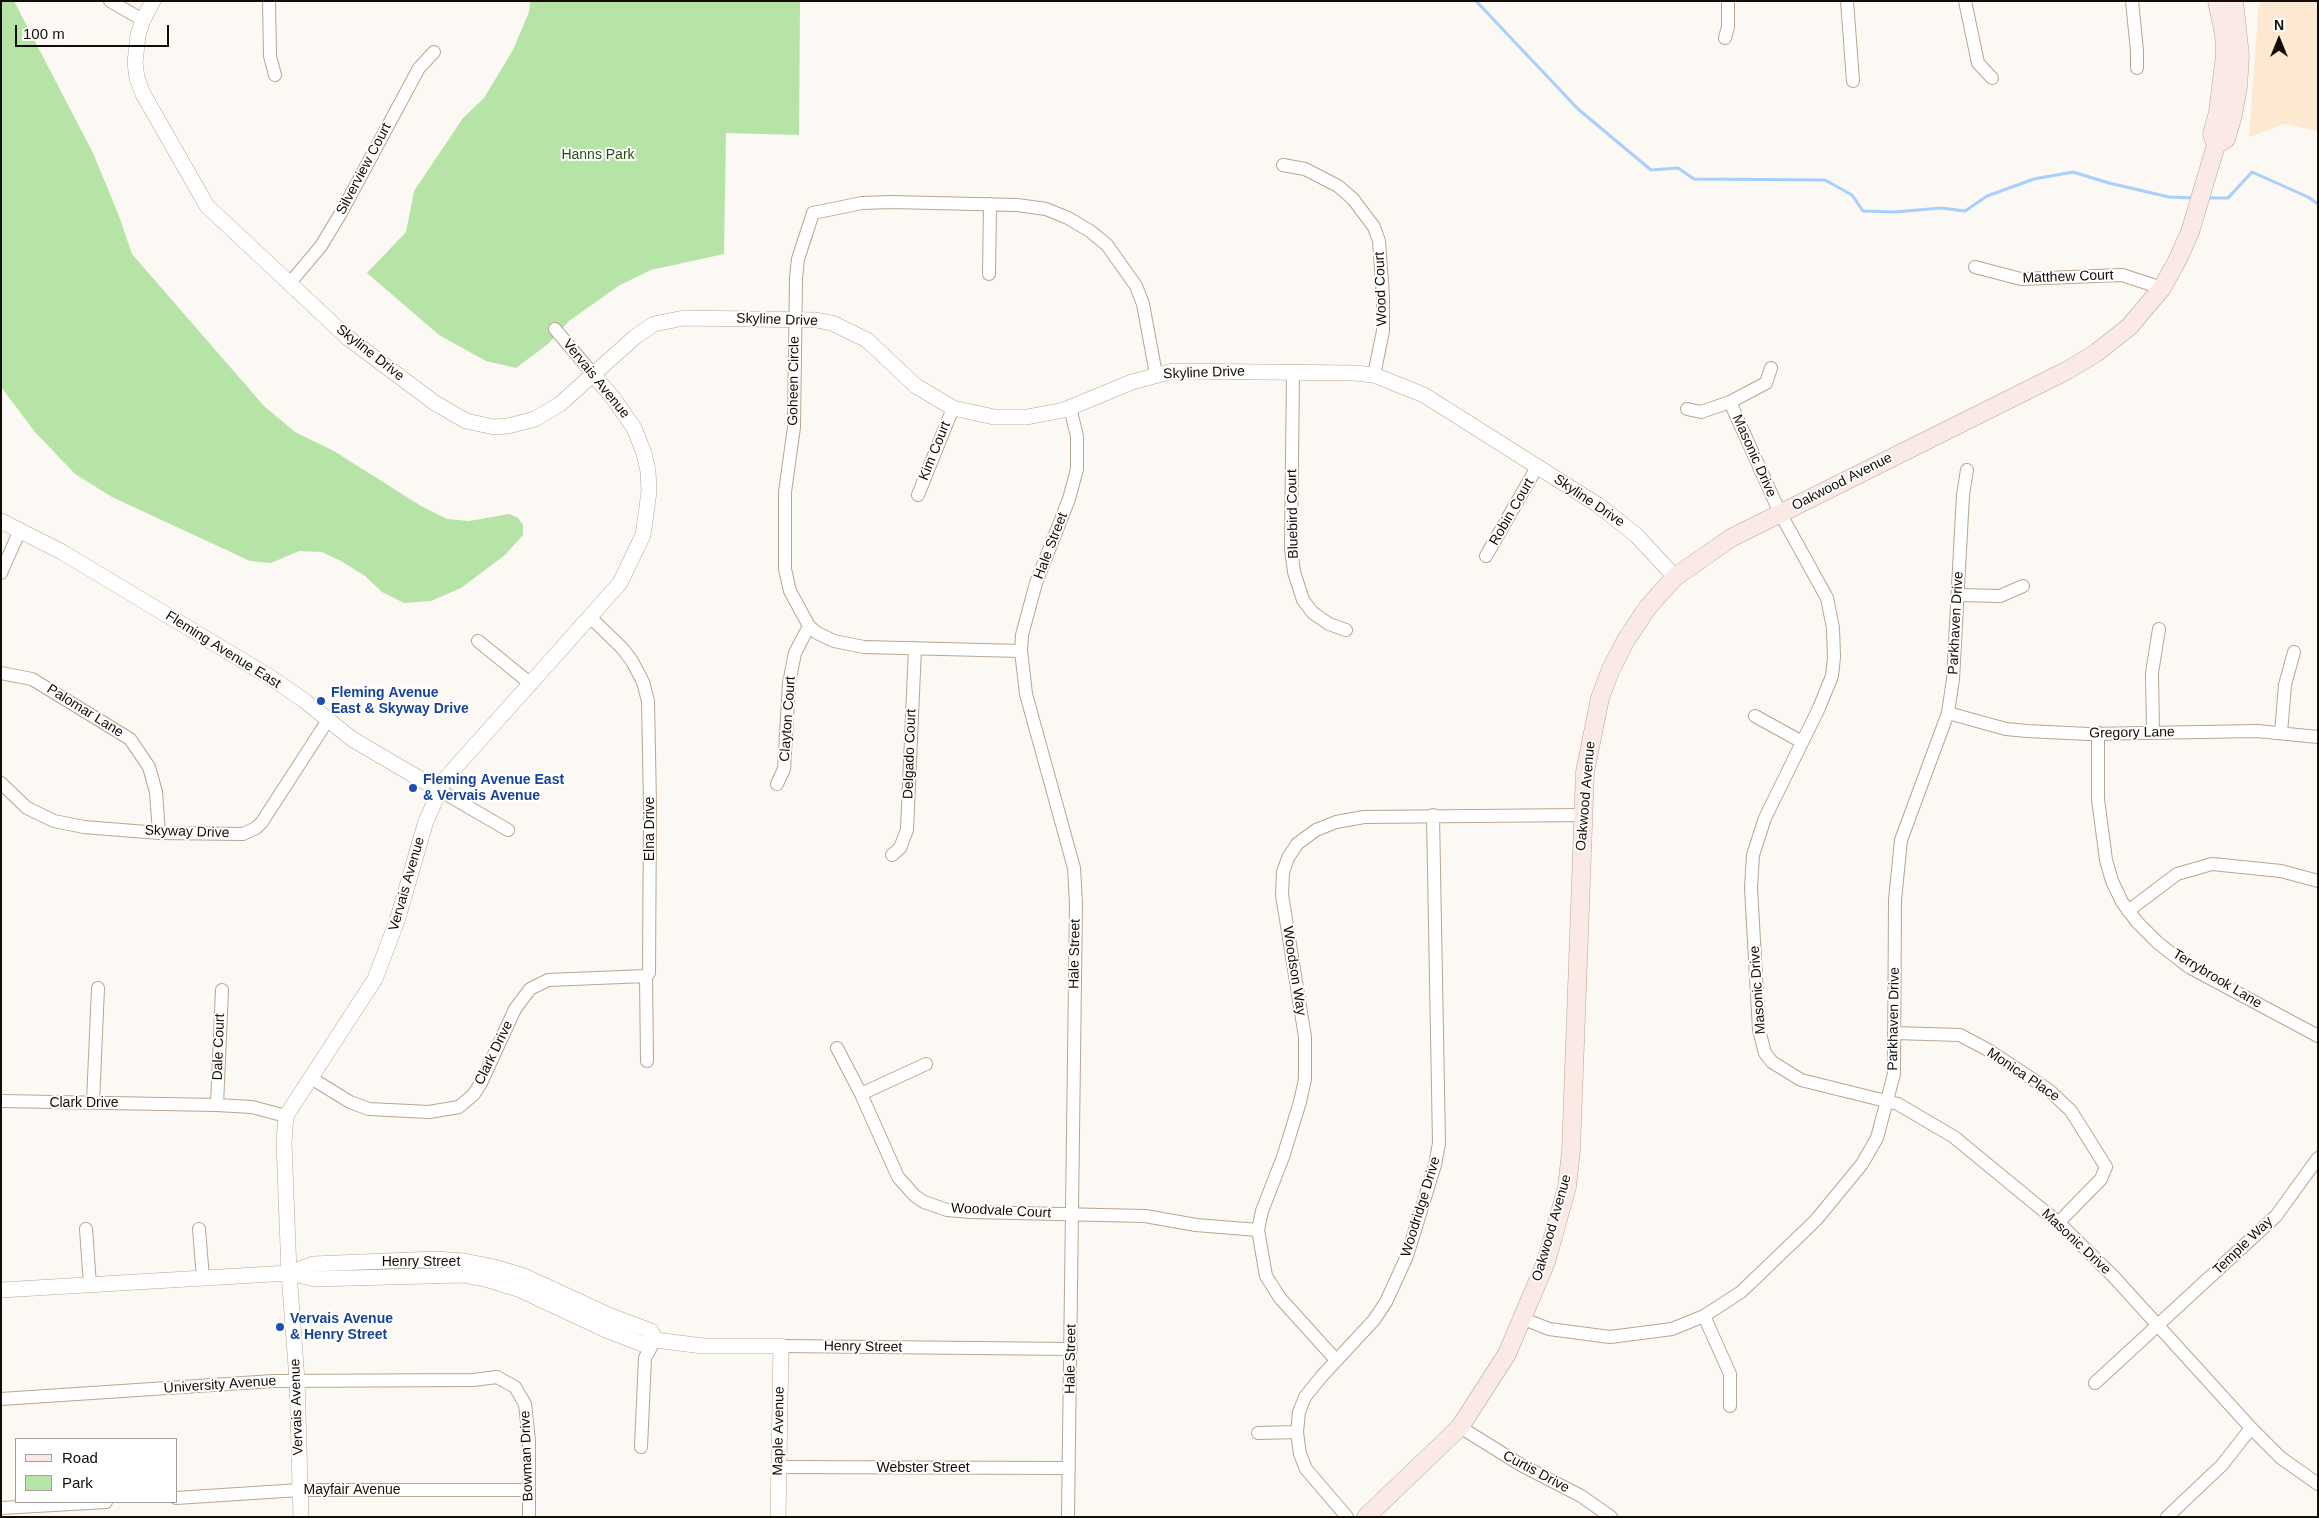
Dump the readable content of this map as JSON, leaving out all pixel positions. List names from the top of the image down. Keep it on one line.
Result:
{"streets":{"main road":["Oakwood Avenue"],"street":["Silverview Court","Matthew Court","Wood Court","Skyline Drive","Vervais Avenue","Goheen Circle","Kim Court","Masonic Drive","Robin Court","Bluebird Court","Hale Street","Parkhaven Drive","Fleming Avenue East","Palomar Lane","Clayton Court","Gregory Lane","Delgado Court","Elna Drive","Skyway Drive","Woodson Way","Terrybrook Lane","Dale Court","Clark Drive","Monica Place","Woodridge Drive","Woodvale Court","Temple Way","Henry Street","University Avenue","Maple Avenue","Bowman Drive","Webster Street","Curtis Drive","Mayfair Avenue"]},"crossings":[["Silverview Court","Skyline Drive"],["Matthew Court","Oakwood Avenue"],["Wood Court","Skyline Drive"],["Skyline Drive","Vervais Avenue"],["Skyline Drive","Goheen Circle"],["Skyline Drive","Kim Court"],["Skyline Drive","Oakwood Avenue"],["Skyline Drive","Robin Court"],["Skyline Drive","Bluebird Court"],["Skyline Drive","Hale Street"],["Vervais Avenue","Fleming Avenue East"],["Vervais Avenue","Elna Drive"],["Vervais Avenue","Clark Drive"],["Vervais Avenue","Henry Street"],["Vervais Avenue","University Avenue"],["Vervais Avenue","Mayfair Avenue"],["Goheen Circle","Clayton Court"],["Masonic Drive","Oakwood Avenue"],["Masonic Drive","Parkhaven Drive"],["Masonic Drive","Monica Place"],["Masonic Drive","Temple Way"],["Oakwood Avenue","Parkhaven Drive"],["Oakwood Avenue","Woodson Way"],["Oakwood Avenue","Curtis Drive"],["Hale Street","Woodvale Court"],["Hale Street","Henry Street"],["Hale Street","Webster Street"],["Parkhaven Drive","Gregory Lane"],["Parkhaven Drive","Monica Place"],["Fleming Avenue East","Skyway Drive"],["Palomar Lane","Skyway Drive"],["Gregory Lane","Terrybrook Lane"],["Elna Drive","Clark Drive"],["Woodson Way","Woodridge Drive"],["Woodson Way","Woodvale Court"],["Dale Court","Clark Drive"],["Henry Street","Maple Avenue"],["University Avenue","Bowman Drive"],["Maple Avenue","Webster Street"],["Bowman Drive","Mayfair Avenue"]],"parks":["Hanns Park"],"places":["Fleming Avenue East & Skyway Drive","Fleming Avenue East & Vervais Avenue","Vervais Avenue & Henry Street"],"legend":["Road","Park"],"scale_bar":"100 m","north":"top"}
